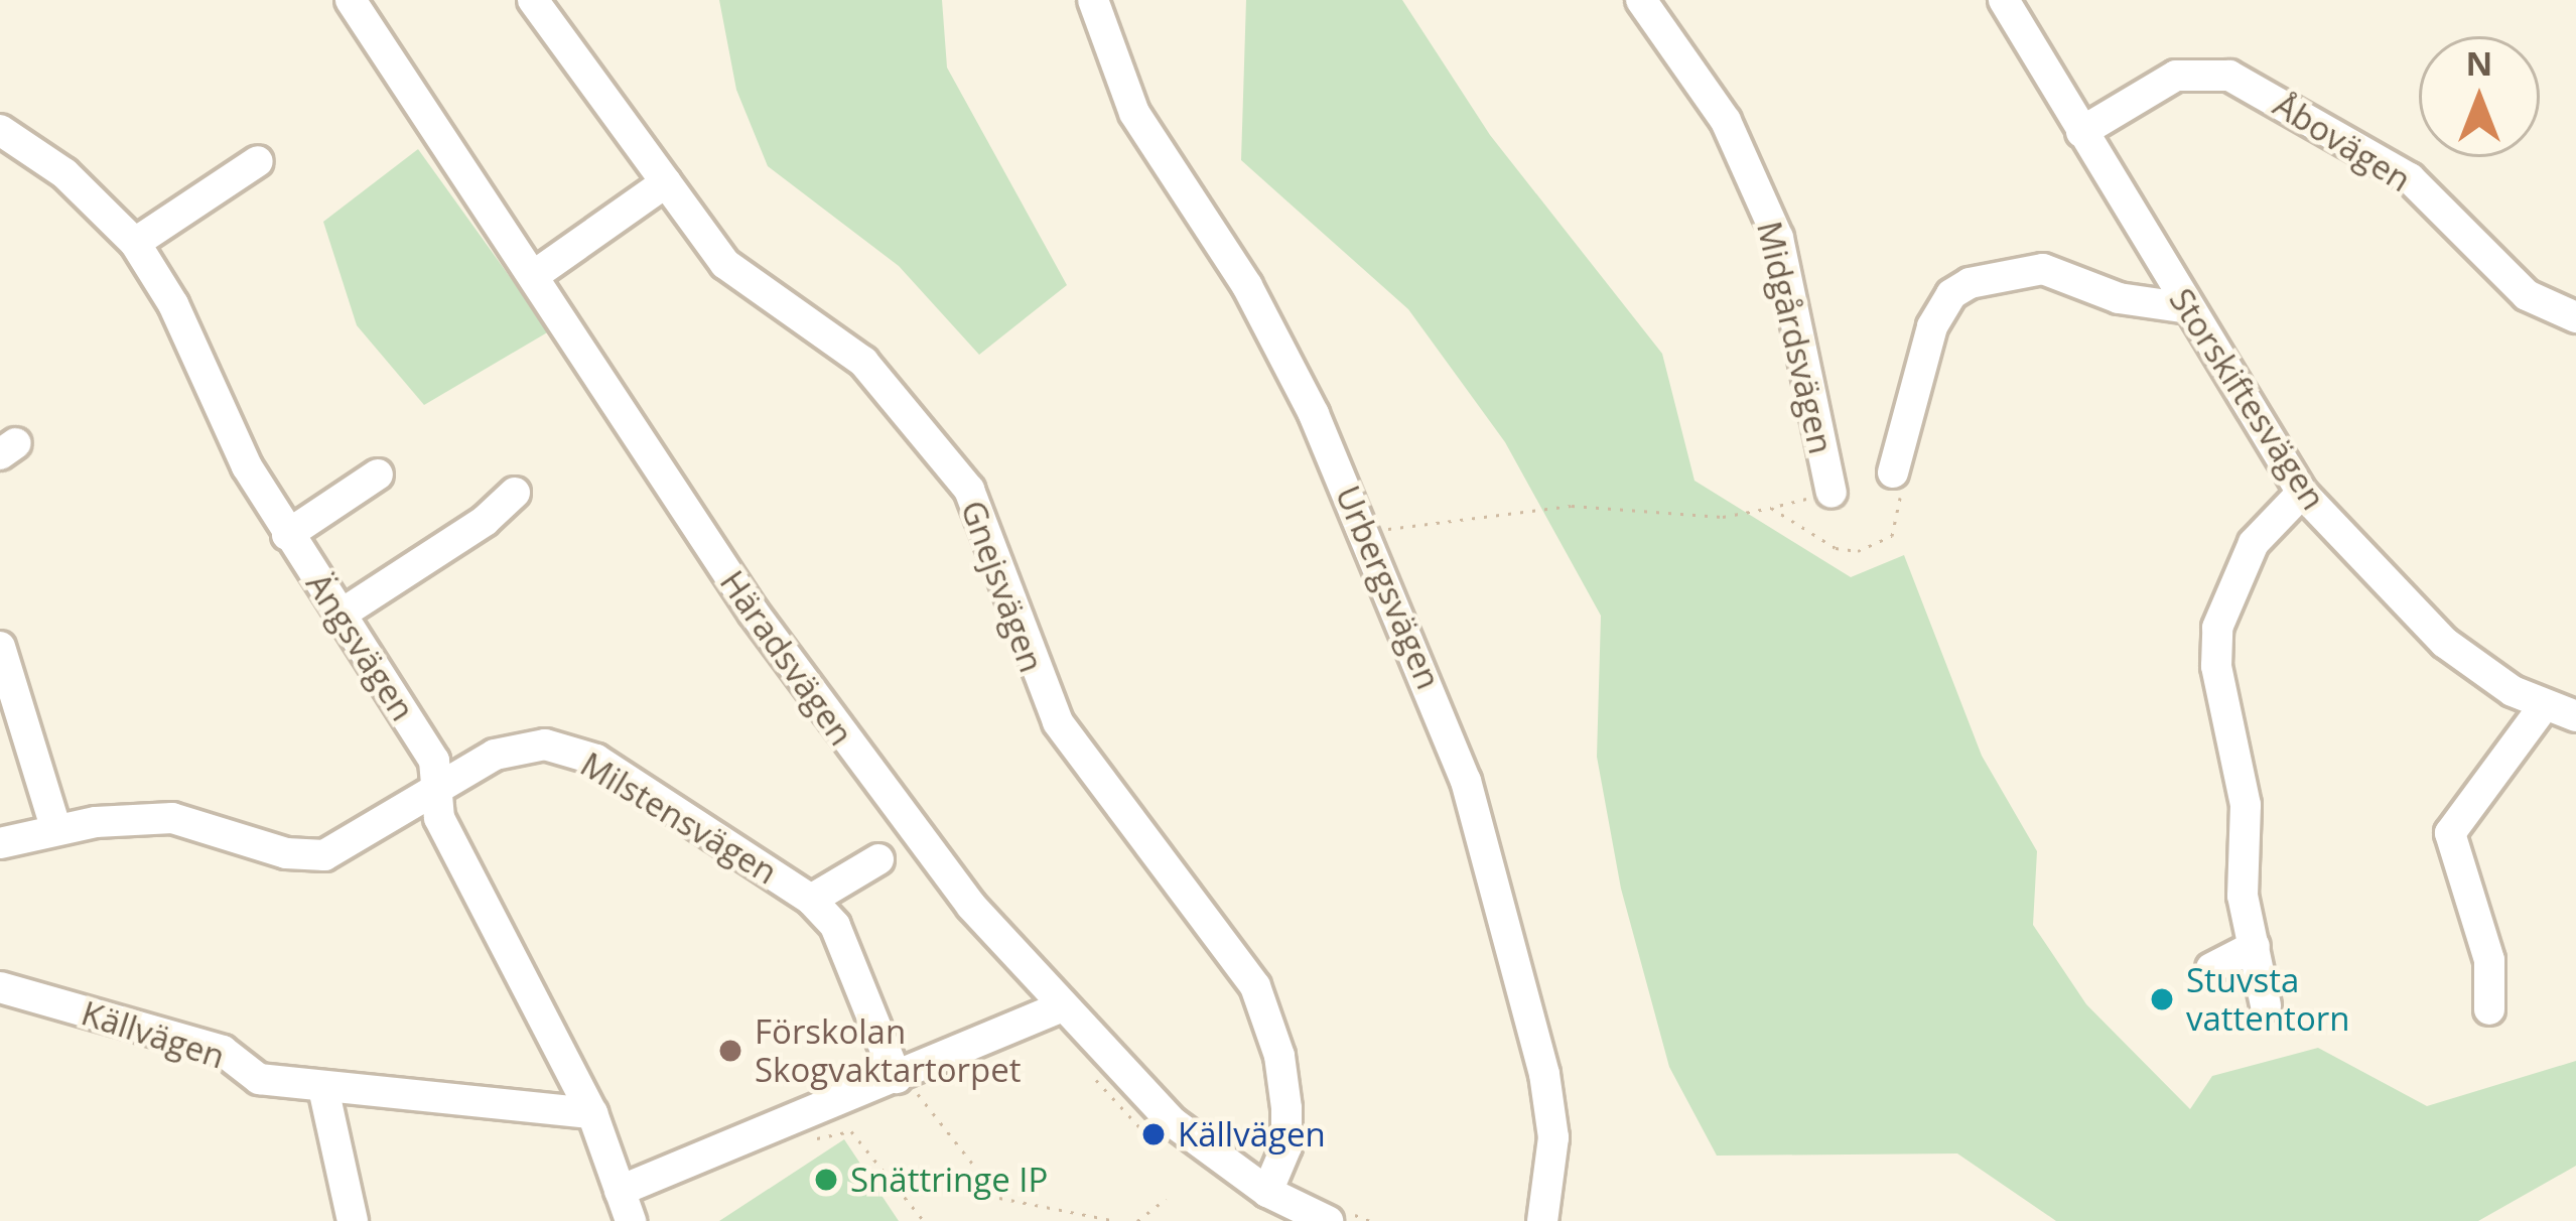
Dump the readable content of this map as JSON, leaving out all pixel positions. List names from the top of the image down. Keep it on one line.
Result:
{"streets":{"street":["Åbovägen","Midgårdsvägen","Storskiftesvägen","Gnejsvägen","Urbergsvägen","Ängsvägen","Häradsvägen","Milstensvägen","Källvägen"]},"crossings":[["Åbovägen","Storskiftesvägen"],["Gnejsvägen","Häradsvägen"],["Ängsvägen","Milstensvägen"],["Ängsvägen","Källvägen"]],"places":["Stuvsta vattentorn","Förskolan Skogvaktartorpet","Källvägen","Snättringe IP"],"north":"top"}
